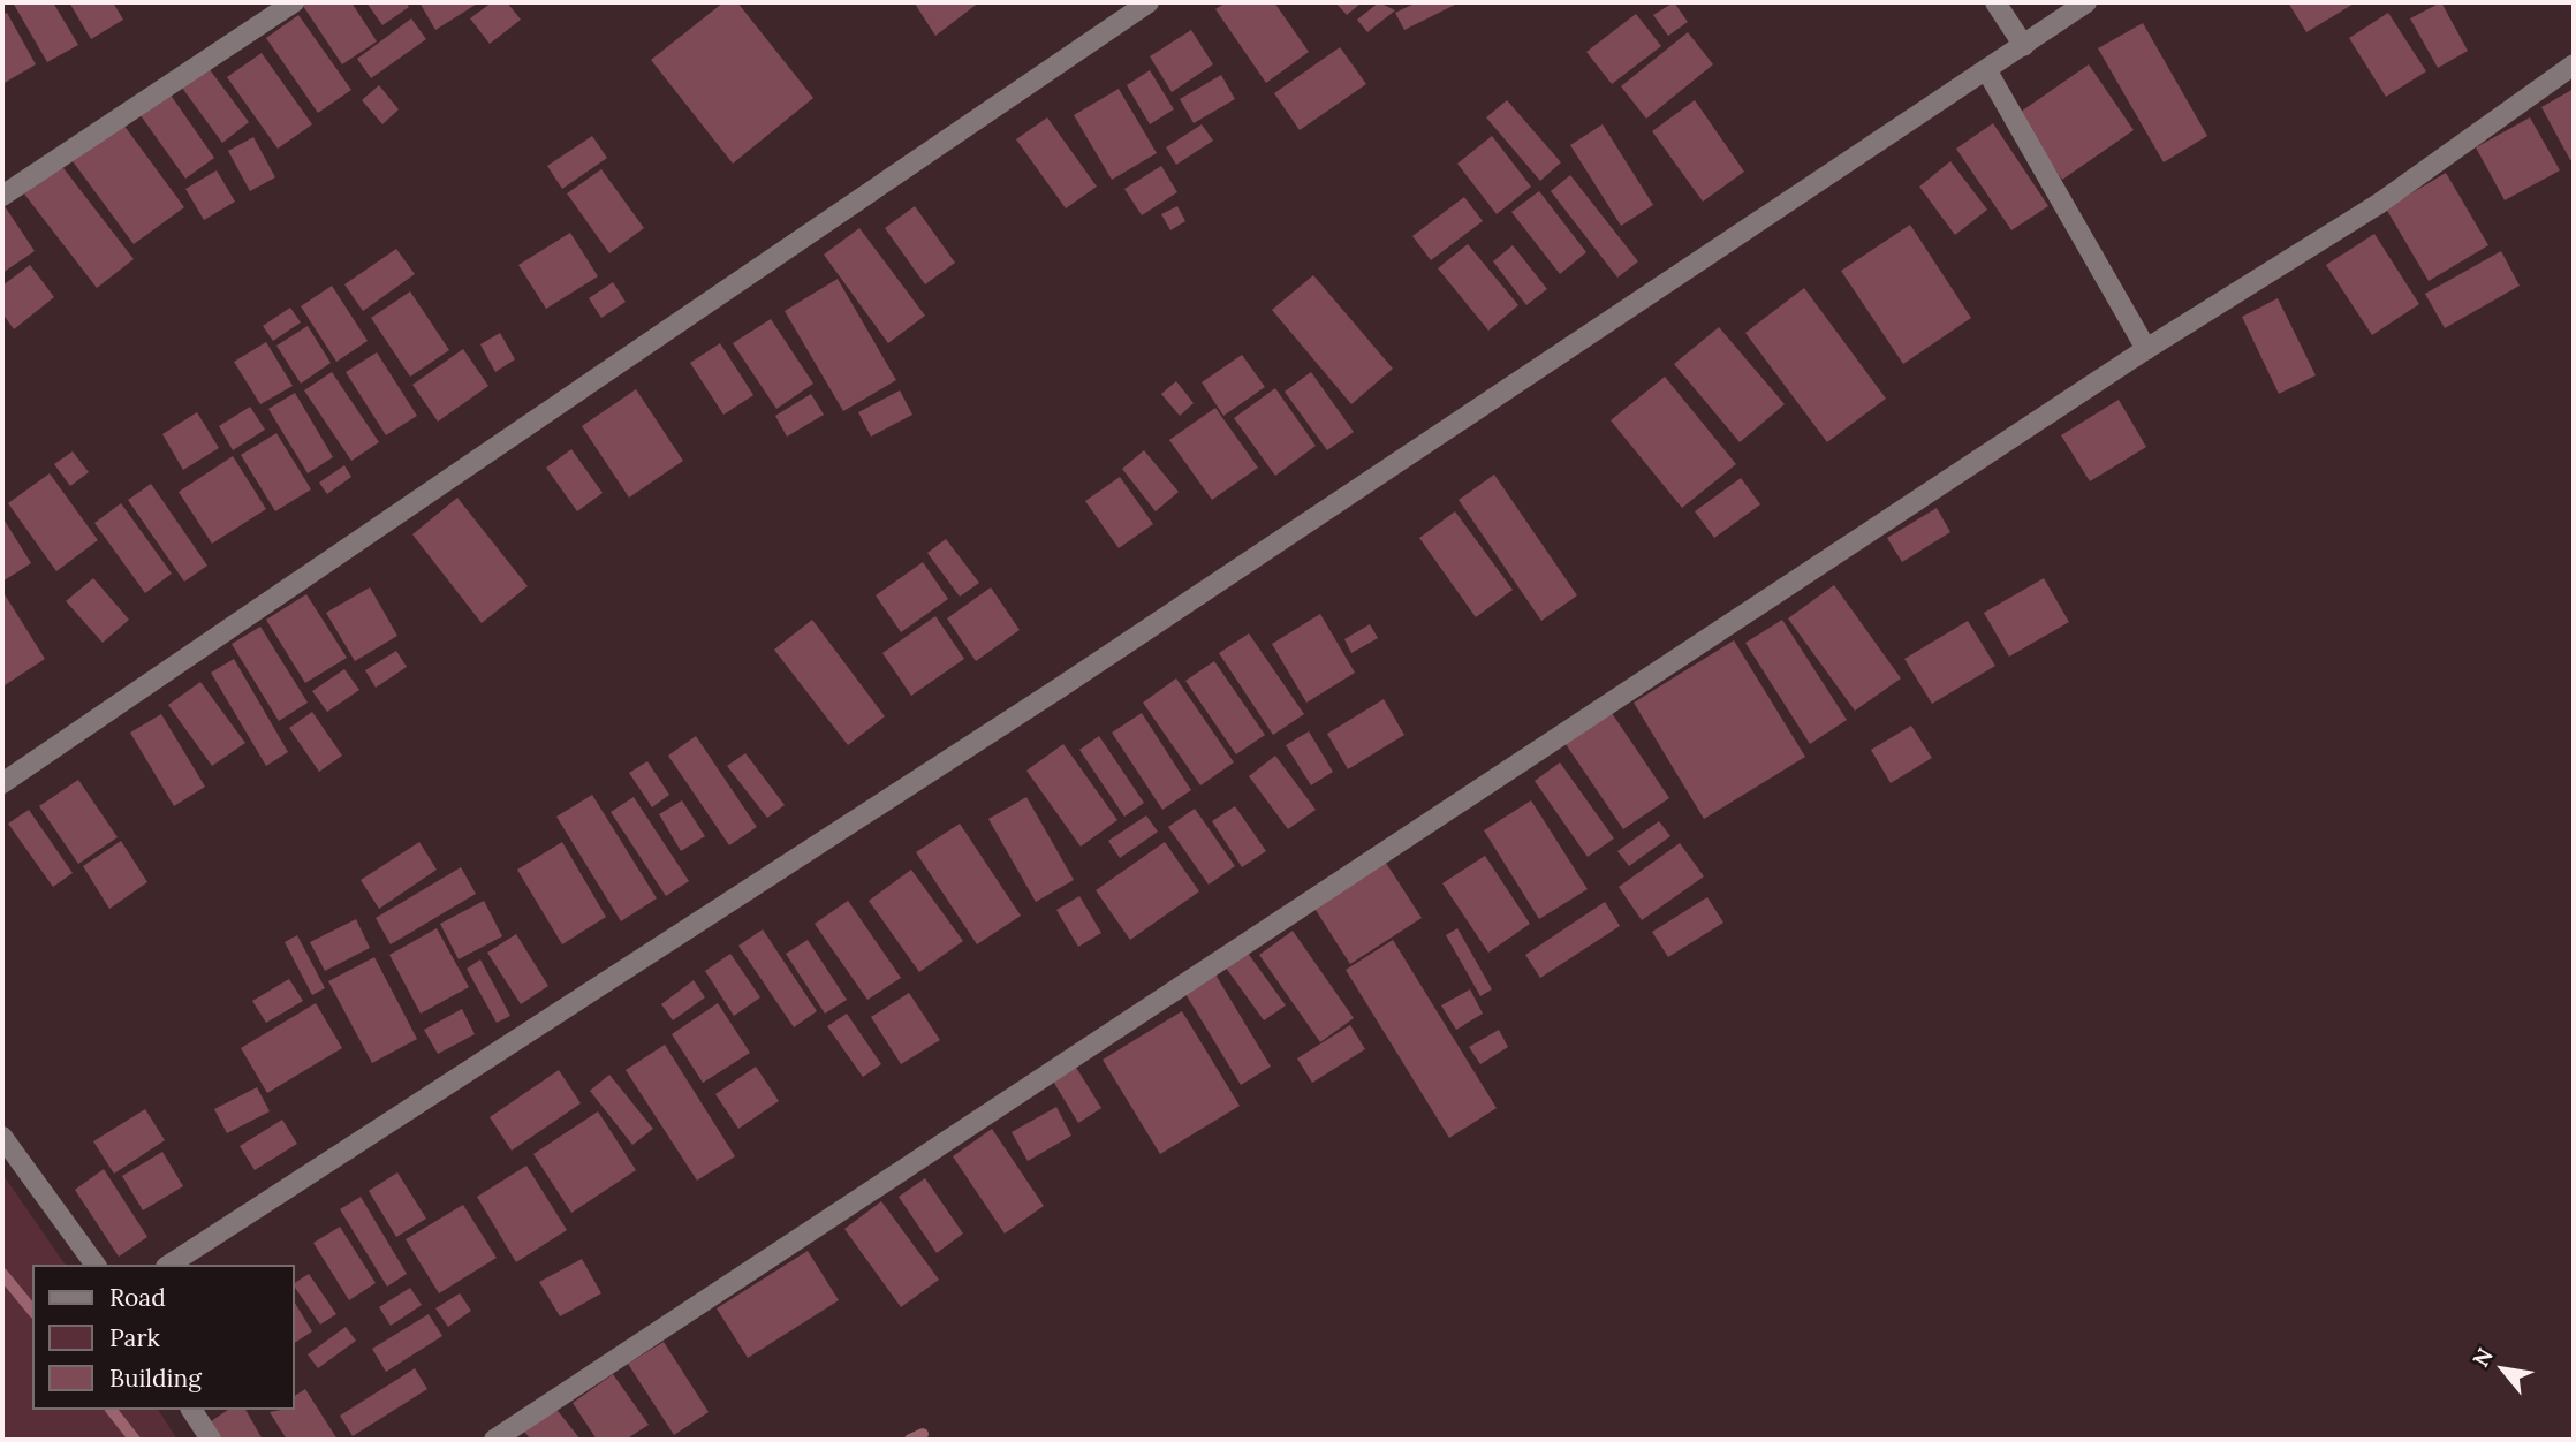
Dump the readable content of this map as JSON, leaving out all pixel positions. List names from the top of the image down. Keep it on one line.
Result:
{"legend":["Road","Park","Building"],"north":"top left"}
